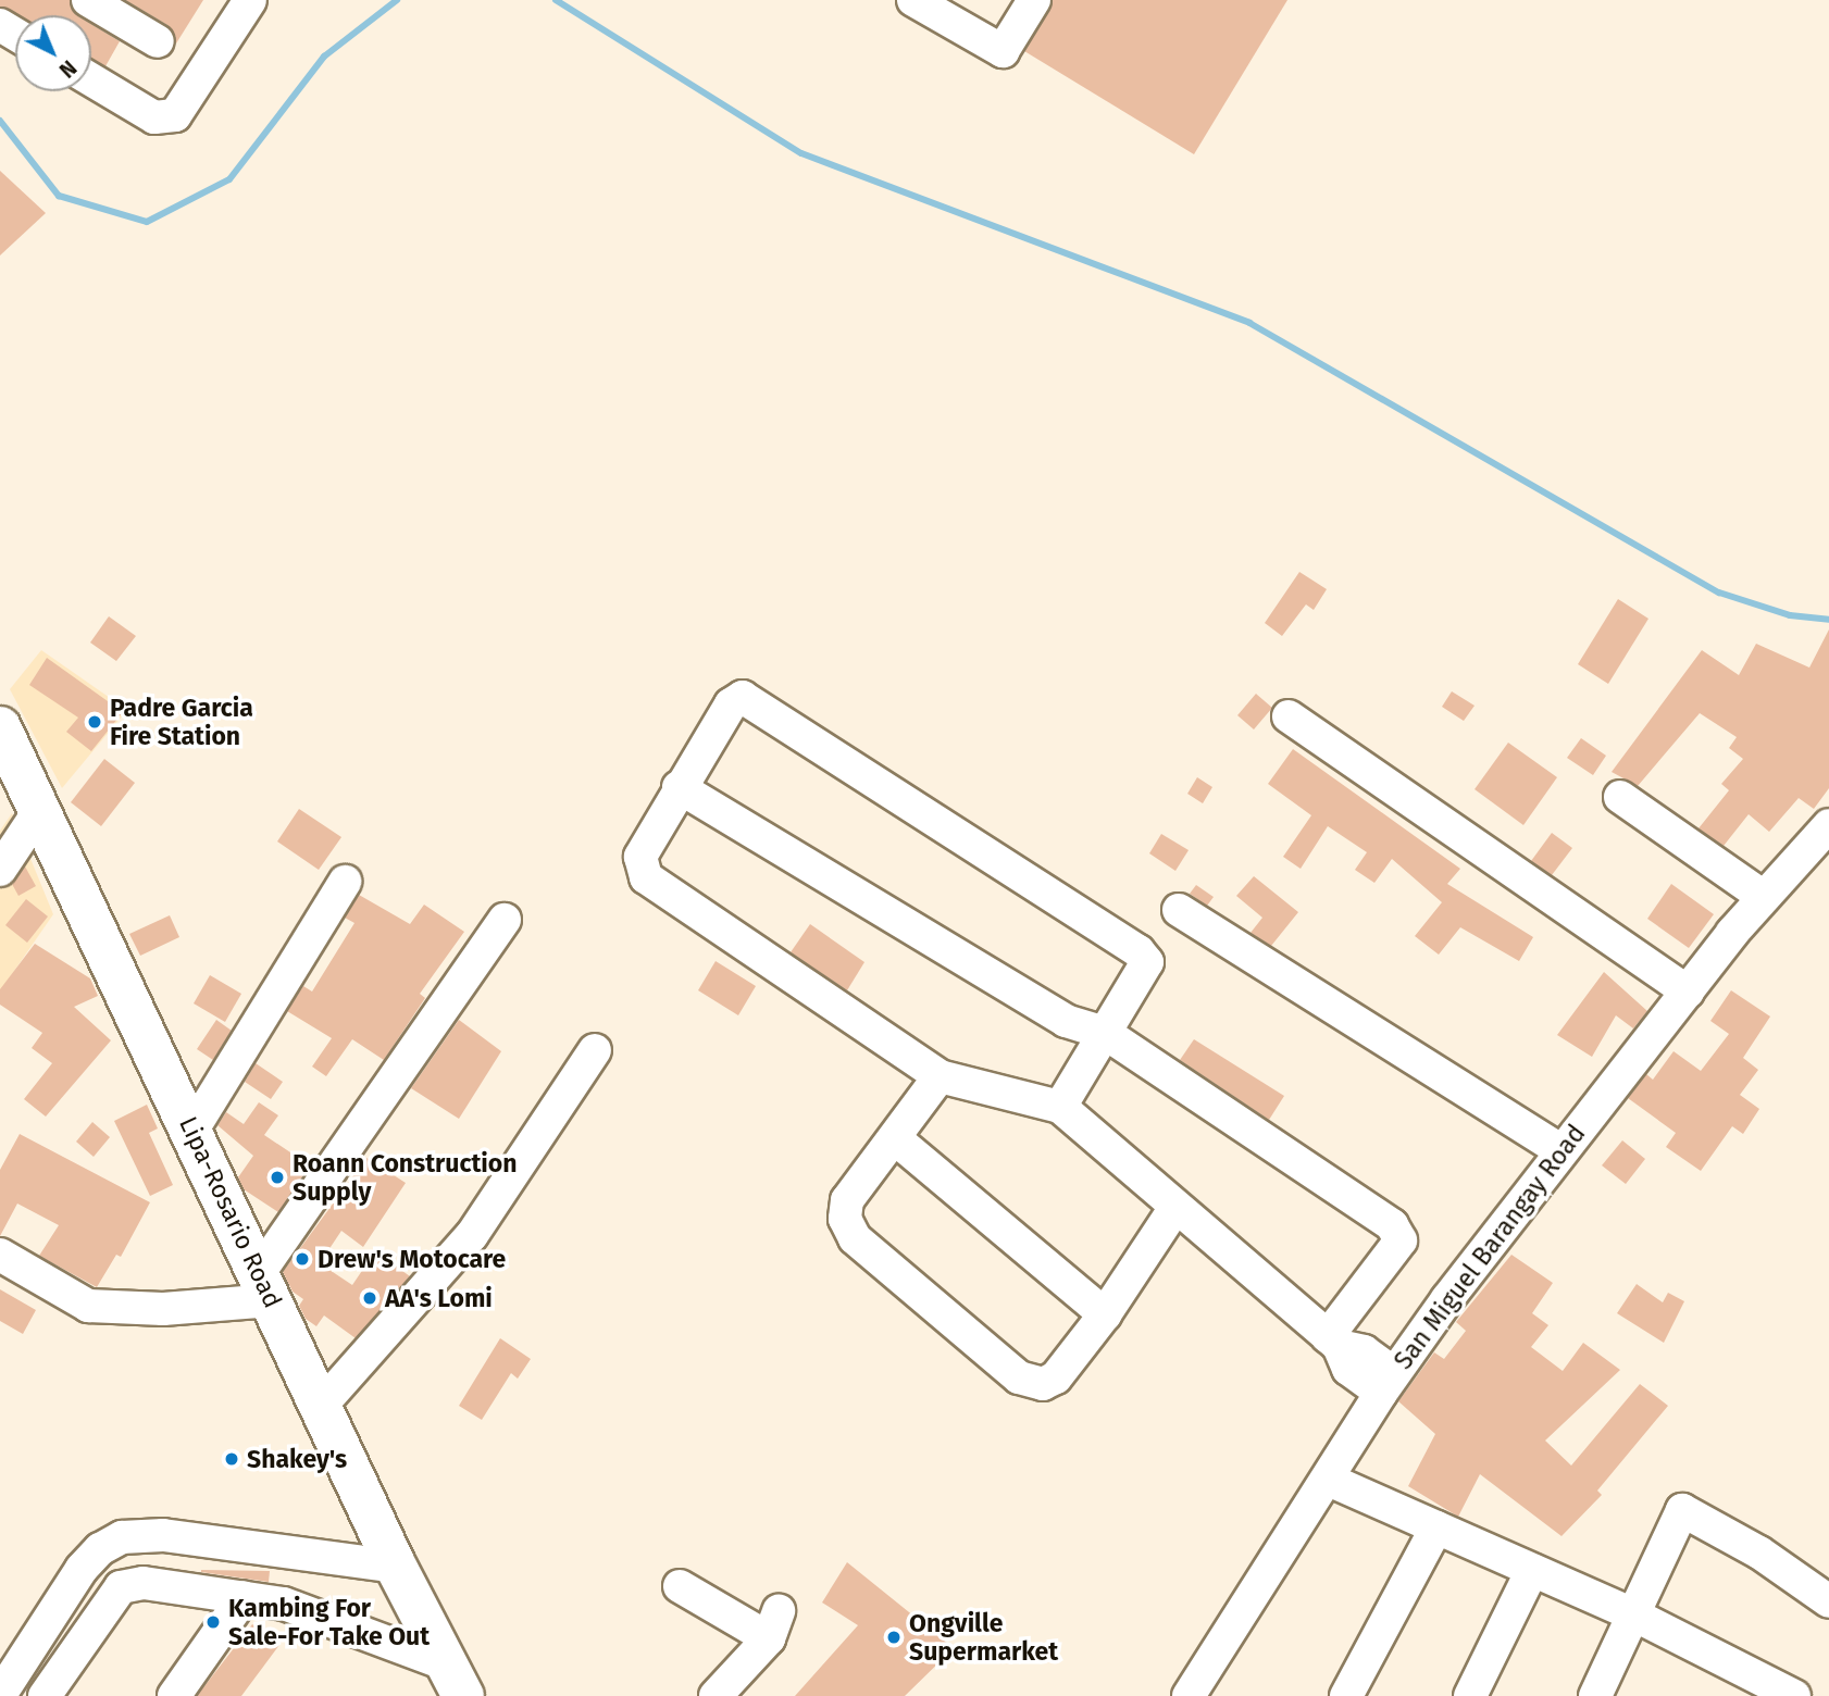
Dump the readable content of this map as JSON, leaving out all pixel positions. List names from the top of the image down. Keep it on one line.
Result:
{"streets":{"main road":["Lipa-Rosario Road"],"street":["San Miguel Barangay Road"]},"places":["Padre Garcia Fire Station","Roann Construction Supply","Drew's Motocare","AA's Lomi","Shakey's","Kambing For Sale-For Take Out","Ongville Supermarket"],"north":"bottom right"}
